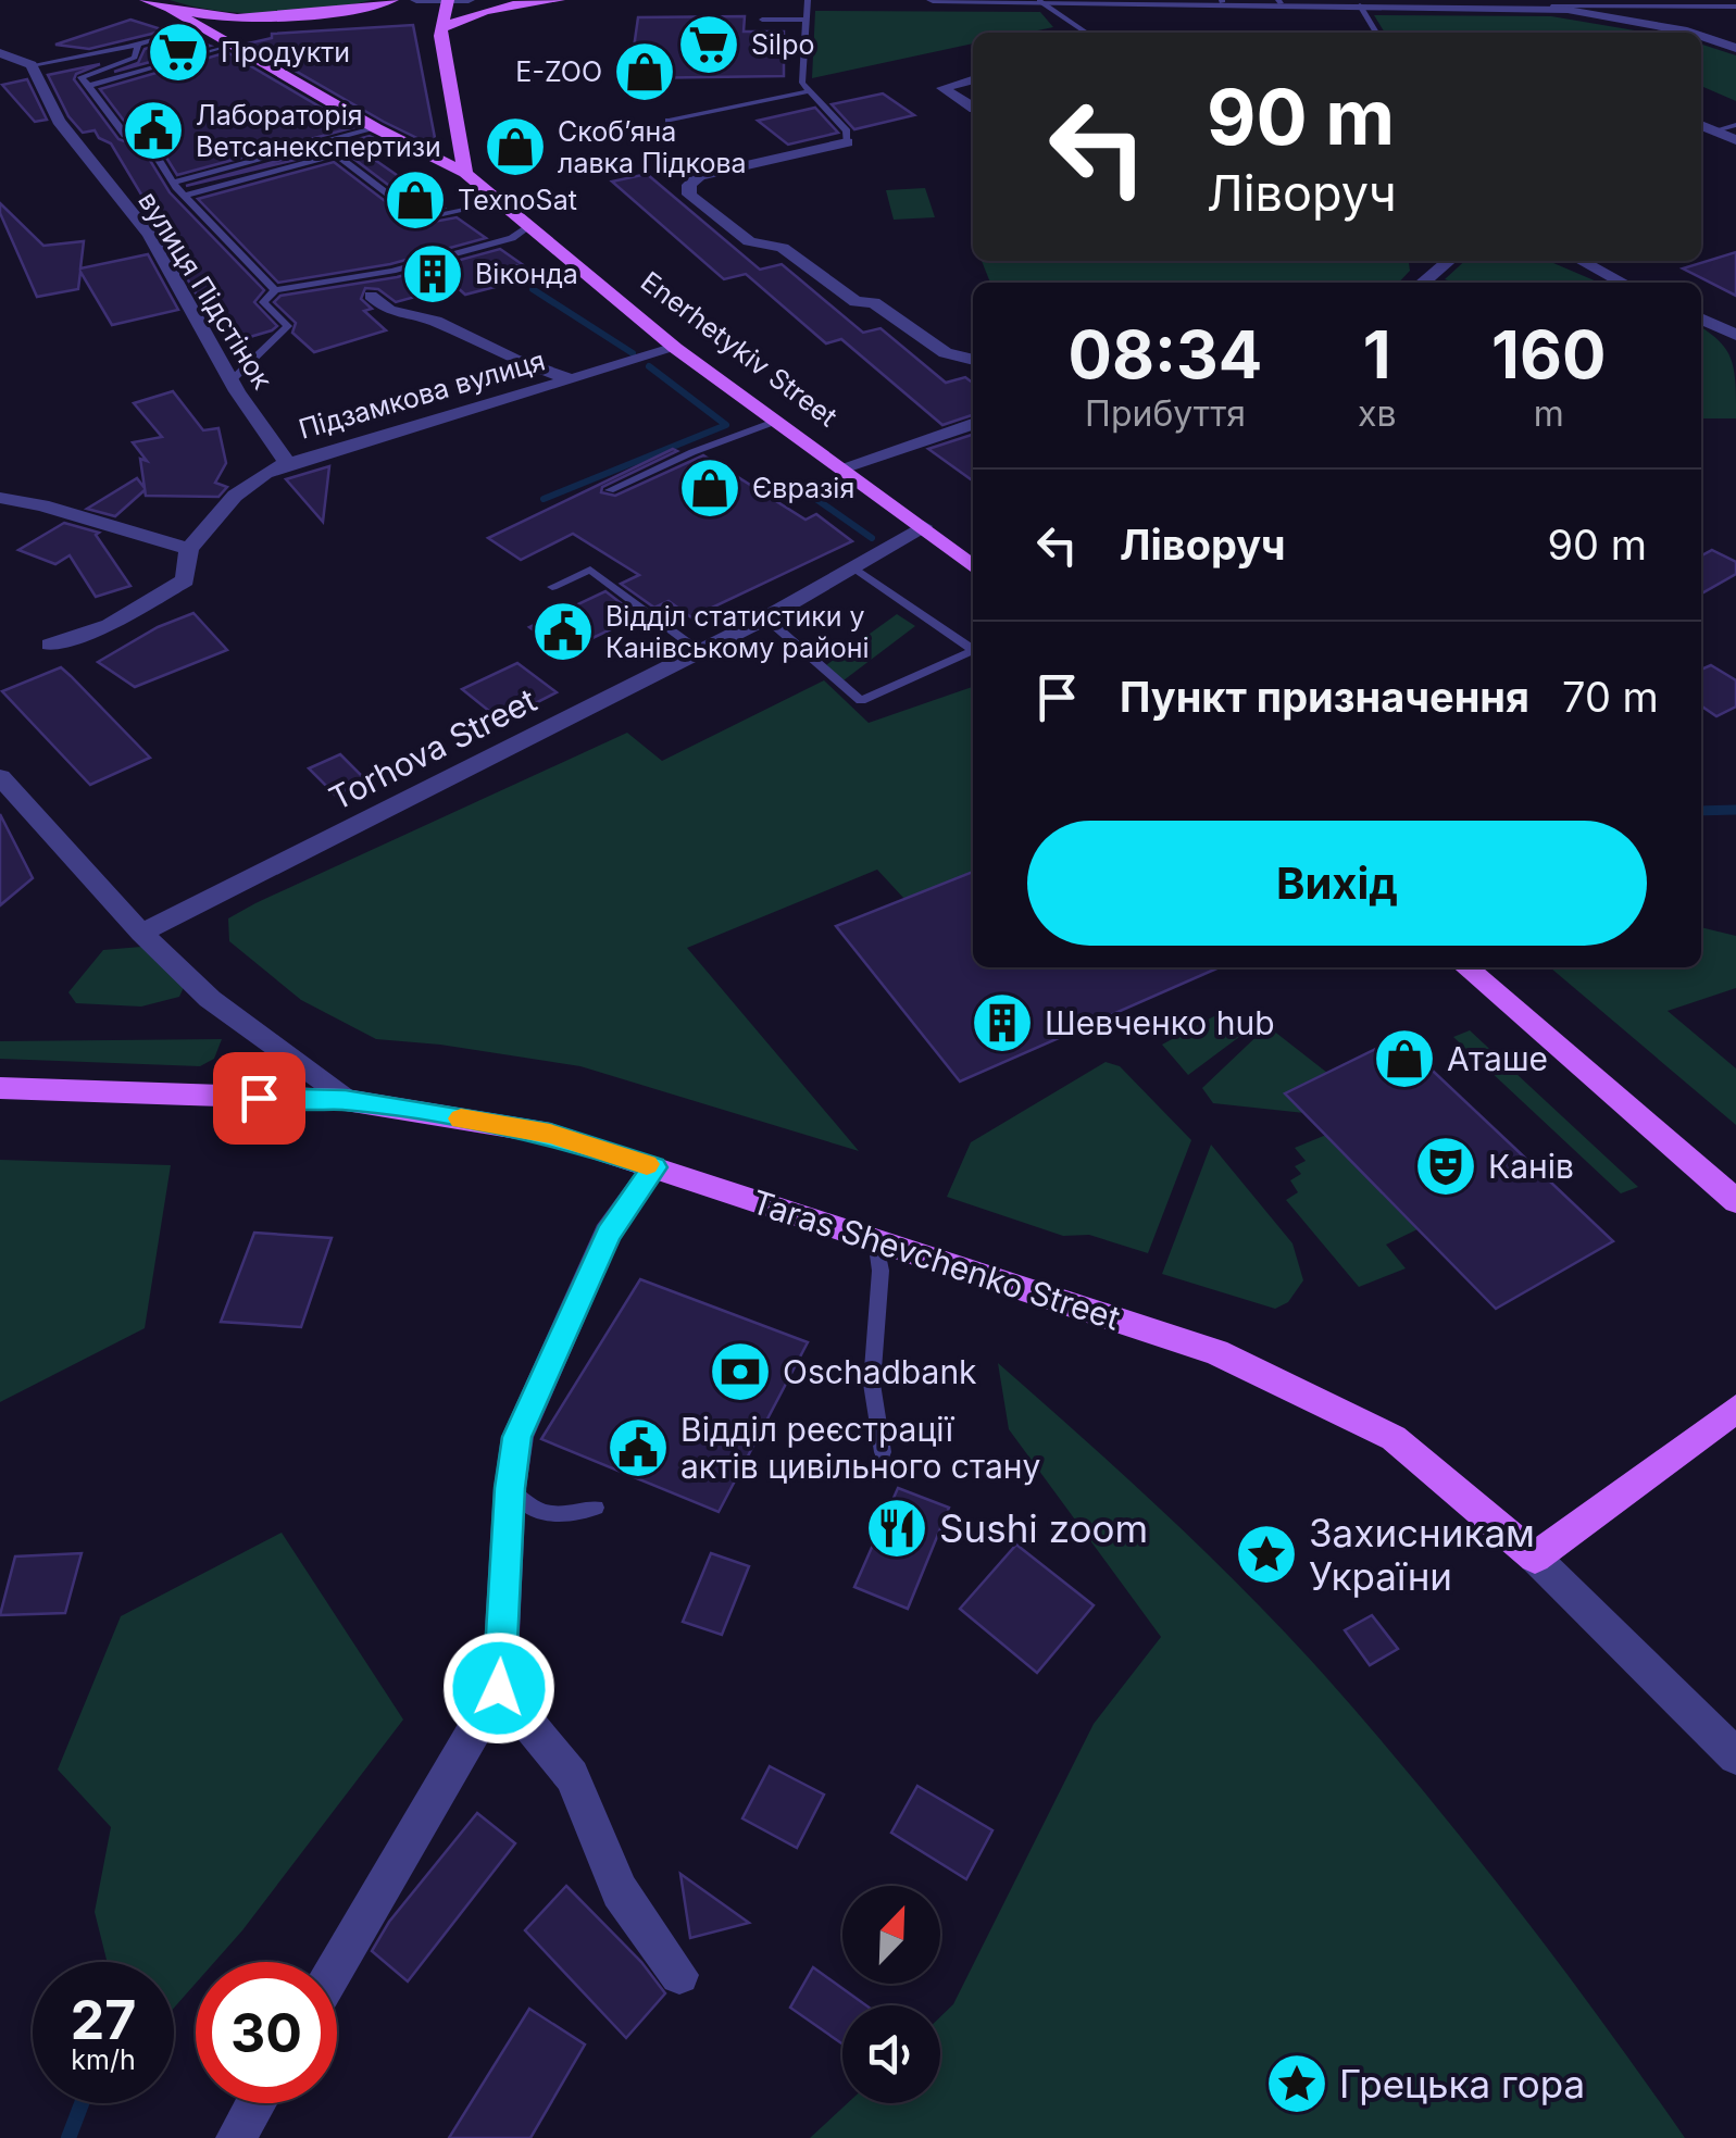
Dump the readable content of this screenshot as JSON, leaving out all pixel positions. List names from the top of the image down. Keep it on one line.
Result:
{"streets":{"main road":["Enerhetykiv Street","Taras Shevchenko Street"],"street":["вулиця Підстінок","Підзамкова вулиця","Torhova Street"]},"crossings":[["вулиця Підстінок","Підзамкова вулиця"],["Enerhetykiv Street","Підзамкова вулиця"],["Enerhetykiv Street","Torhova Street"]],"places":{"supermarket":["Silpo","Продукти"],"shop":["E-ZOO","Скоб’яна лавка Підкова","TexnoSat","Євразія","Аташе"],"public building":["Лабораторія Ветсанекспертизи","Відділ статистики у Канівському районі","Відділ реєстрації актів цивільного стану"],"building":["Віконда","Шевченко hub"],"theatre":["Канів"],"bank":["Oschadbank"],"restaurant":["Sushi zoom"],"place":["Захисникам України","Грецька гора"]},"north":"top right","page":{"turn":["90 m","Ліворуч"],"eta":["08:34","Прибуття","1","хв","160","m"],"list":[{"name":"Ліворуч","value":"90 m"},{"name":"Пункт призначення","value":"70 m"}],"buttons":"Вихід","speed":"27 km/h","limit":"30"}}
